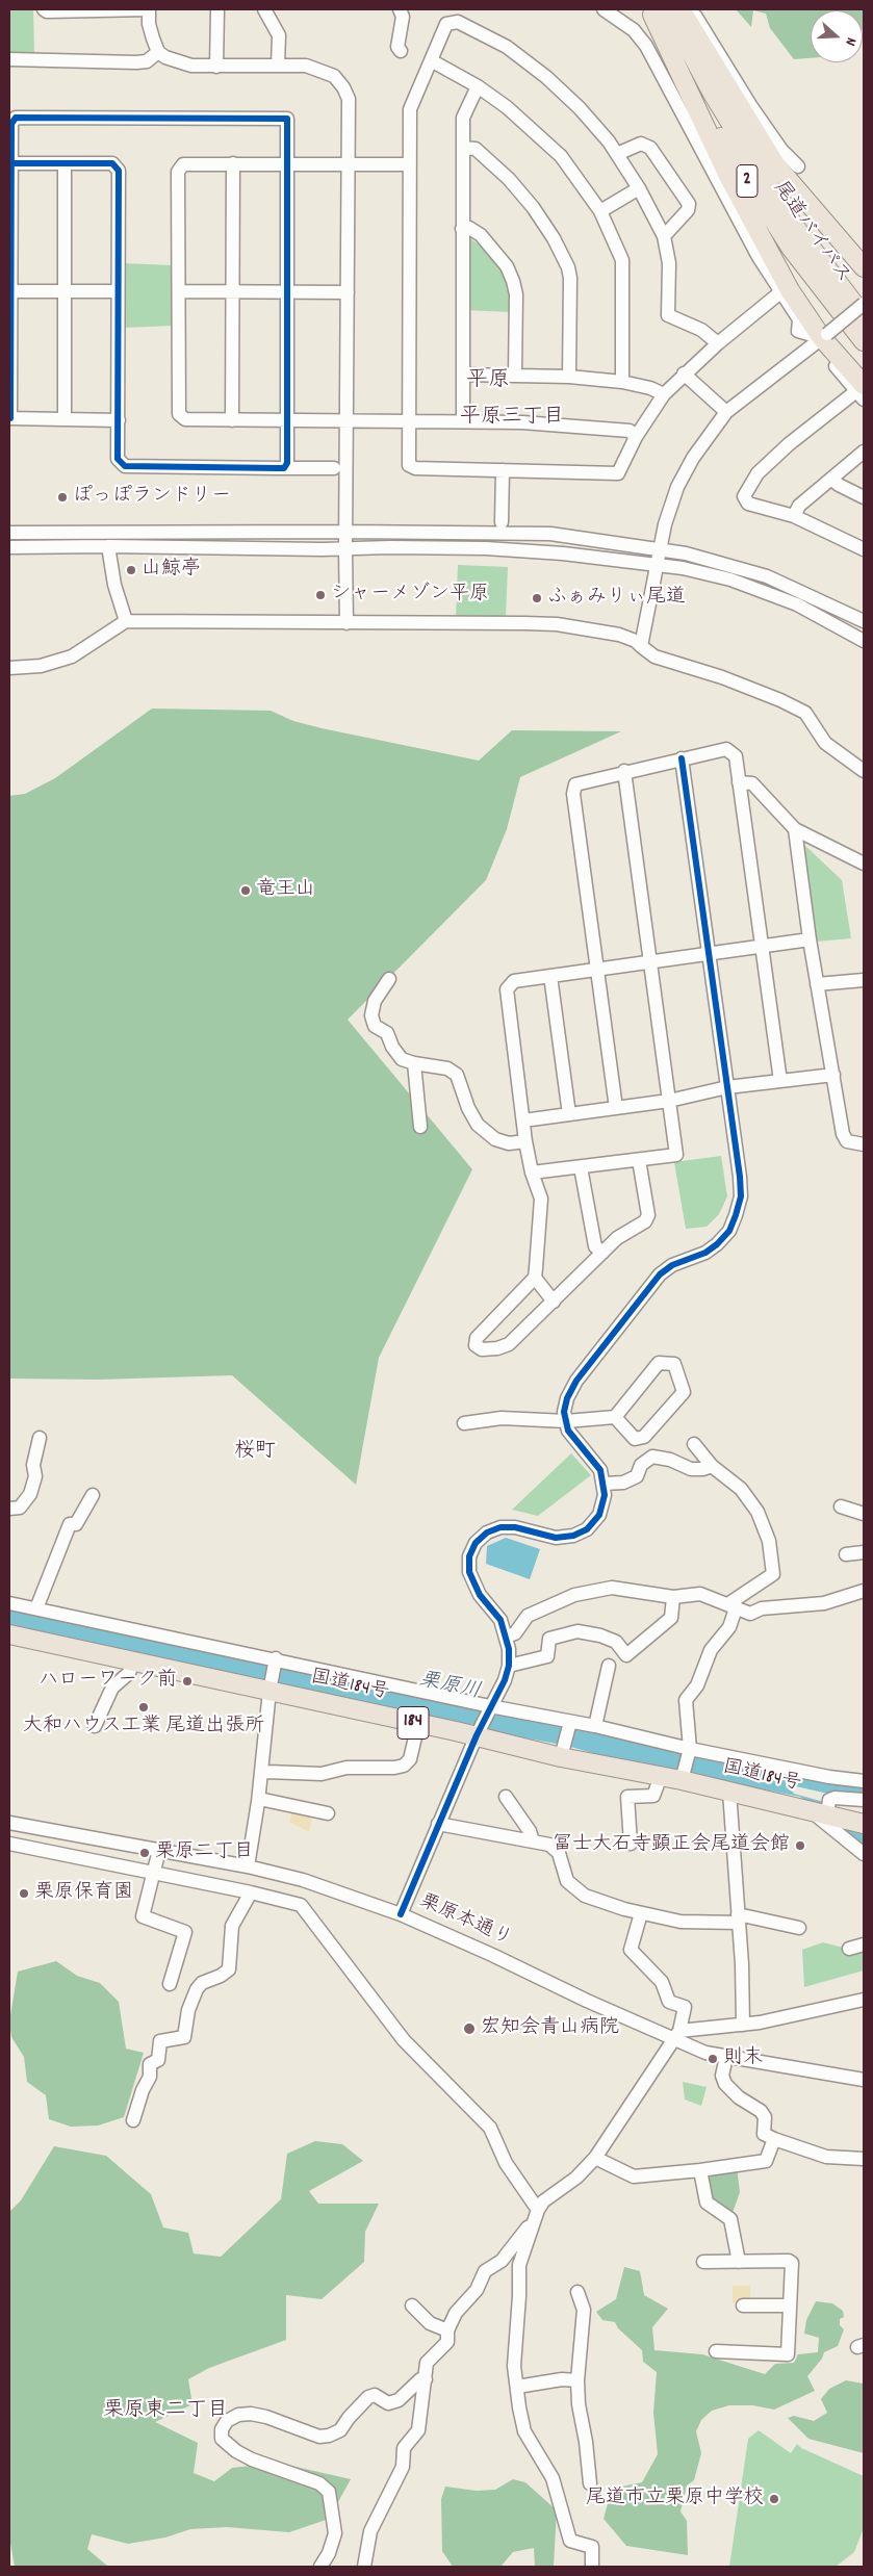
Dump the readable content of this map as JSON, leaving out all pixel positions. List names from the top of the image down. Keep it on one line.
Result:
{"streets":{"highway":["2","尾道バイパス","国道184号","184"],"street":["栗原本通り"]},"districts":["平原","平原三丁目","桜町","栗原東二丁目"],"water":["栗原川"],"places":["ぽっぽランドリー","山鯨亭","シャーメゾン平原","ふぁみりぃ尾道","竜王山","ハローワーク前","大和ハウス工業 尾道出張所","冨士大石寺顕正会尾道会館","栗原二丁目","栗原保育園","宏知会青山病院","則末","尾道市立栗原中学校"],"north":"right"}
